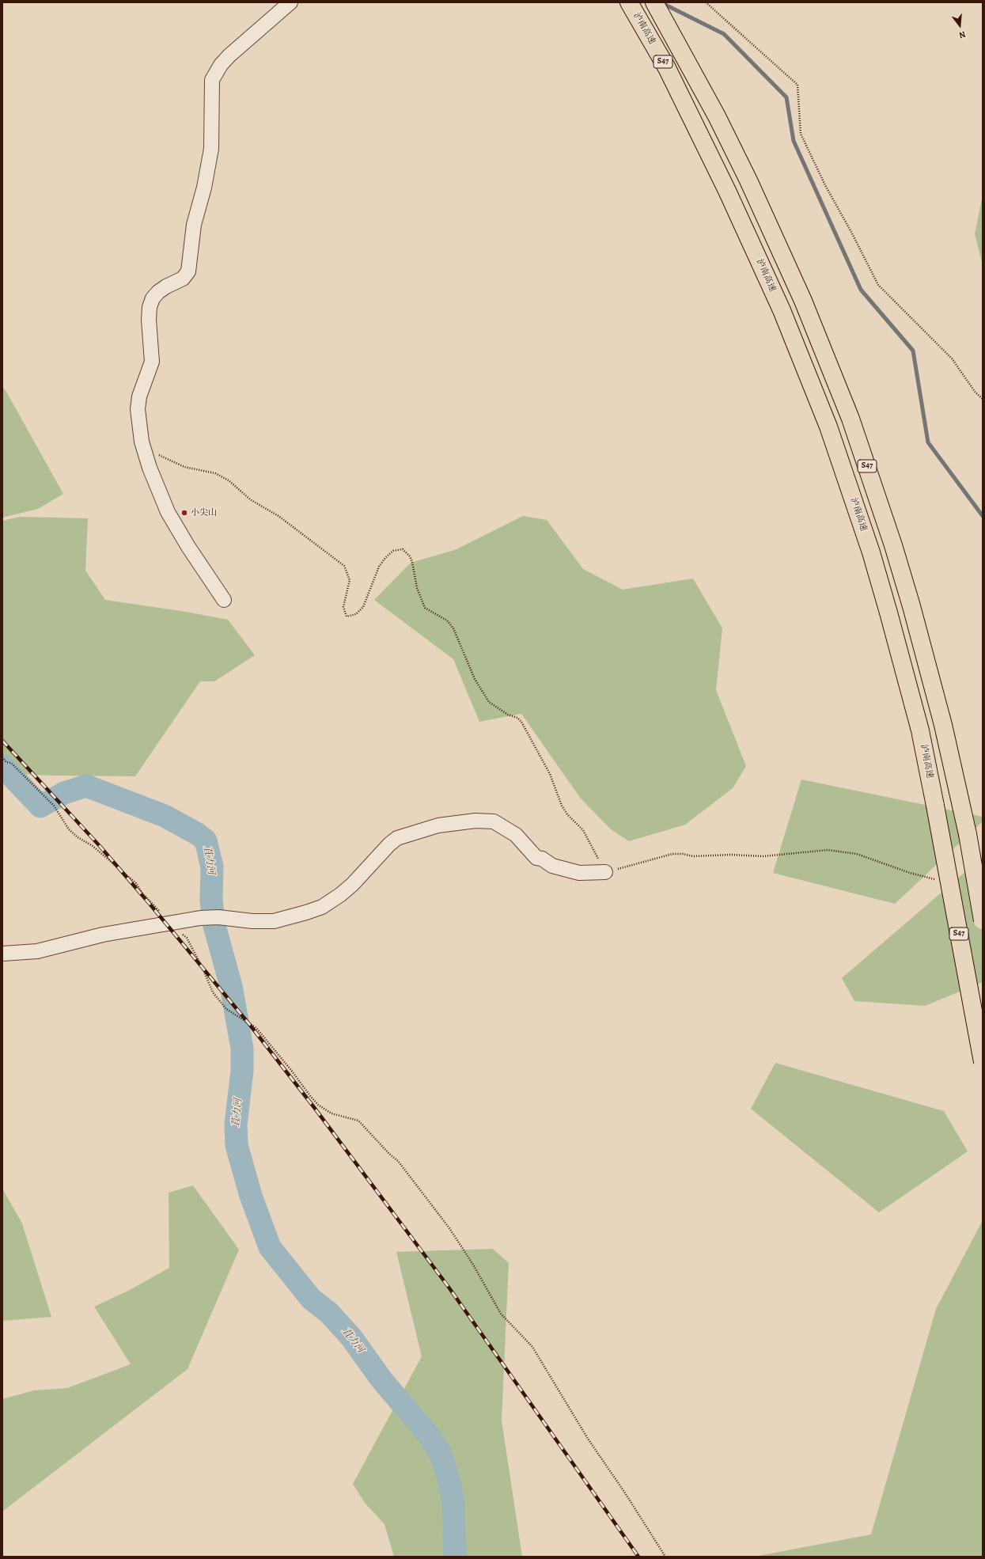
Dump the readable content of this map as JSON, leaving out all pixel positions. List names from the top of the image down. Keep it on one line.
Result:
{"streets":{"highway":["泸南高速","S47"]},"water":["苴力河"],"places":["小尖山"],"north":"bottom"}
